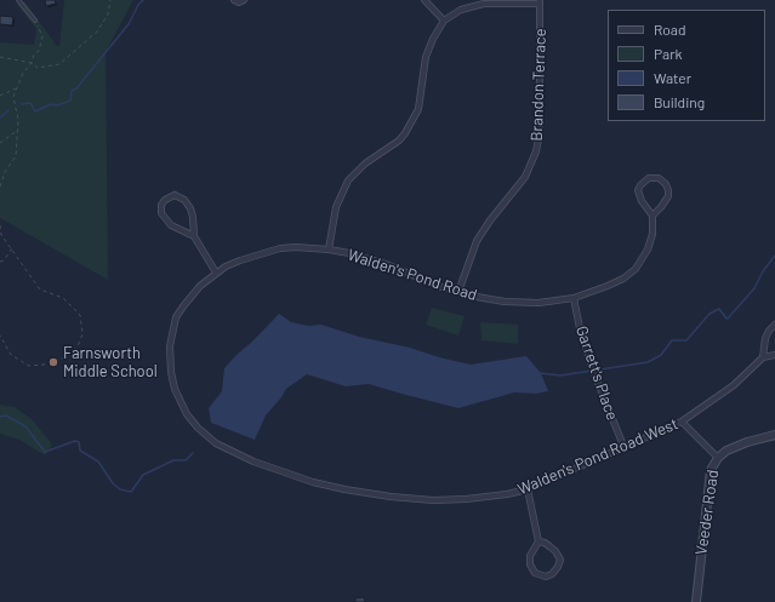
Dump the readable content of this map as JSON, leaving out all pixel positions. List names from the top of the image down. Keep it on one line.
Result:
{"streets":{"street":["Brandon Terrace","Walden's Pond Road","Garrett's Place","Walden's Pond Road West","Veeder Road"]},"crossings":[["Brandon Terrace","Walden's Pond Road"],["Walden's Pond Road","Garrett's Place"],["Walden's Pond Road","Walden's Pond Road West"],["Garrett's Place","Walden's Pond Road West"]],"places":["Farnsworth Middle School"],"legend":["Road","Park","Water","Building"]}
